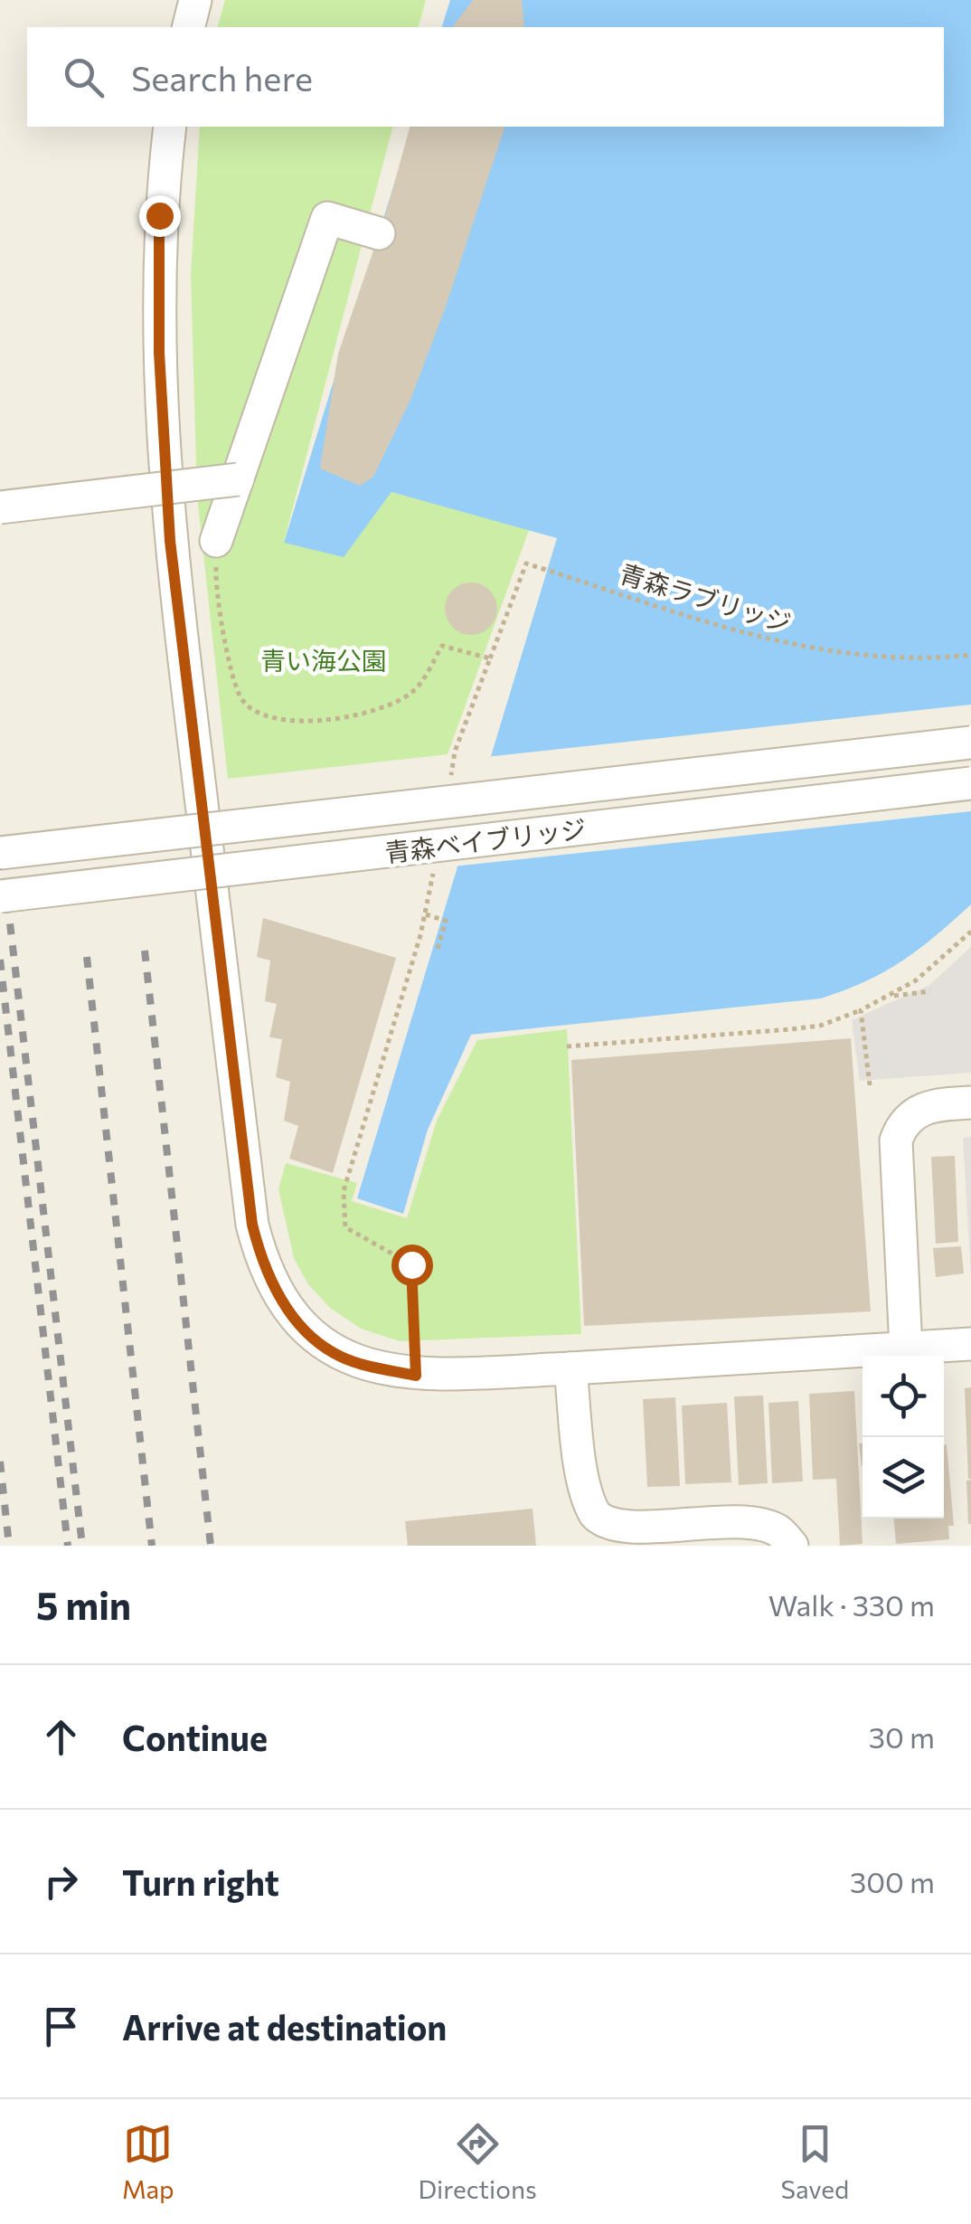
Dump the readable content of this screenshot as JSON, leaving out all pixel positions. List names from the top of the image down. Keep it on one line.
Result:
{"streets":{"street":["青森ベイブリッジ"],"path":["青森ラブリッジ"]},"parks":["青い海公園"],"page":{"search":"Search here","heading":["5 min","Walk · 330 m"],"list":[["Continue","30 m"],["Turn right","300 m"],"Arrive at destination"],"nav":["Map","Directions","Saved"]}}
